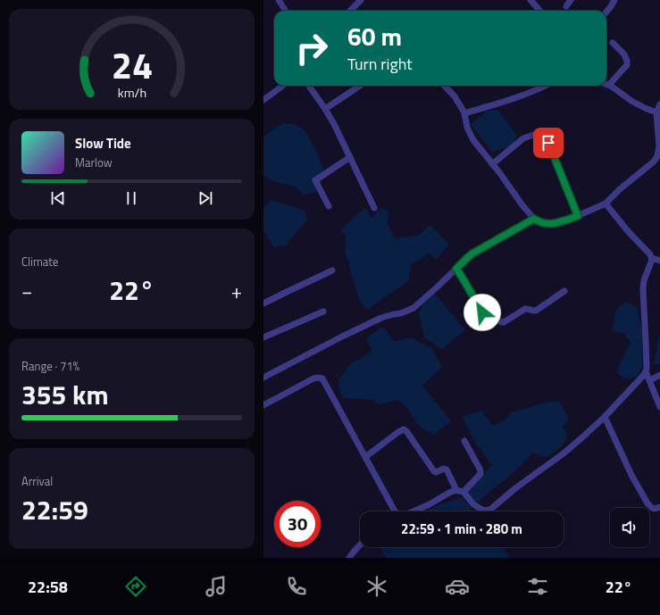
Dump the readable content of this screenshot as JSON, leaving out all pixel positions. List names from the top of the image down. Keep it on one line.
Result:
{"page":{"turn":["60 m","Turn right"],"song":["Slow Tide","Marlow"],"tile":["Climate",["Range · 71%","355 km"],["Arrival","22:59"]],"heat":["−","22°","+"],"limit":"30","trip":"22:59 · 1 min · 280 m","tabs":["22:58","22°"],"gauge":["24","km/h"]}}
